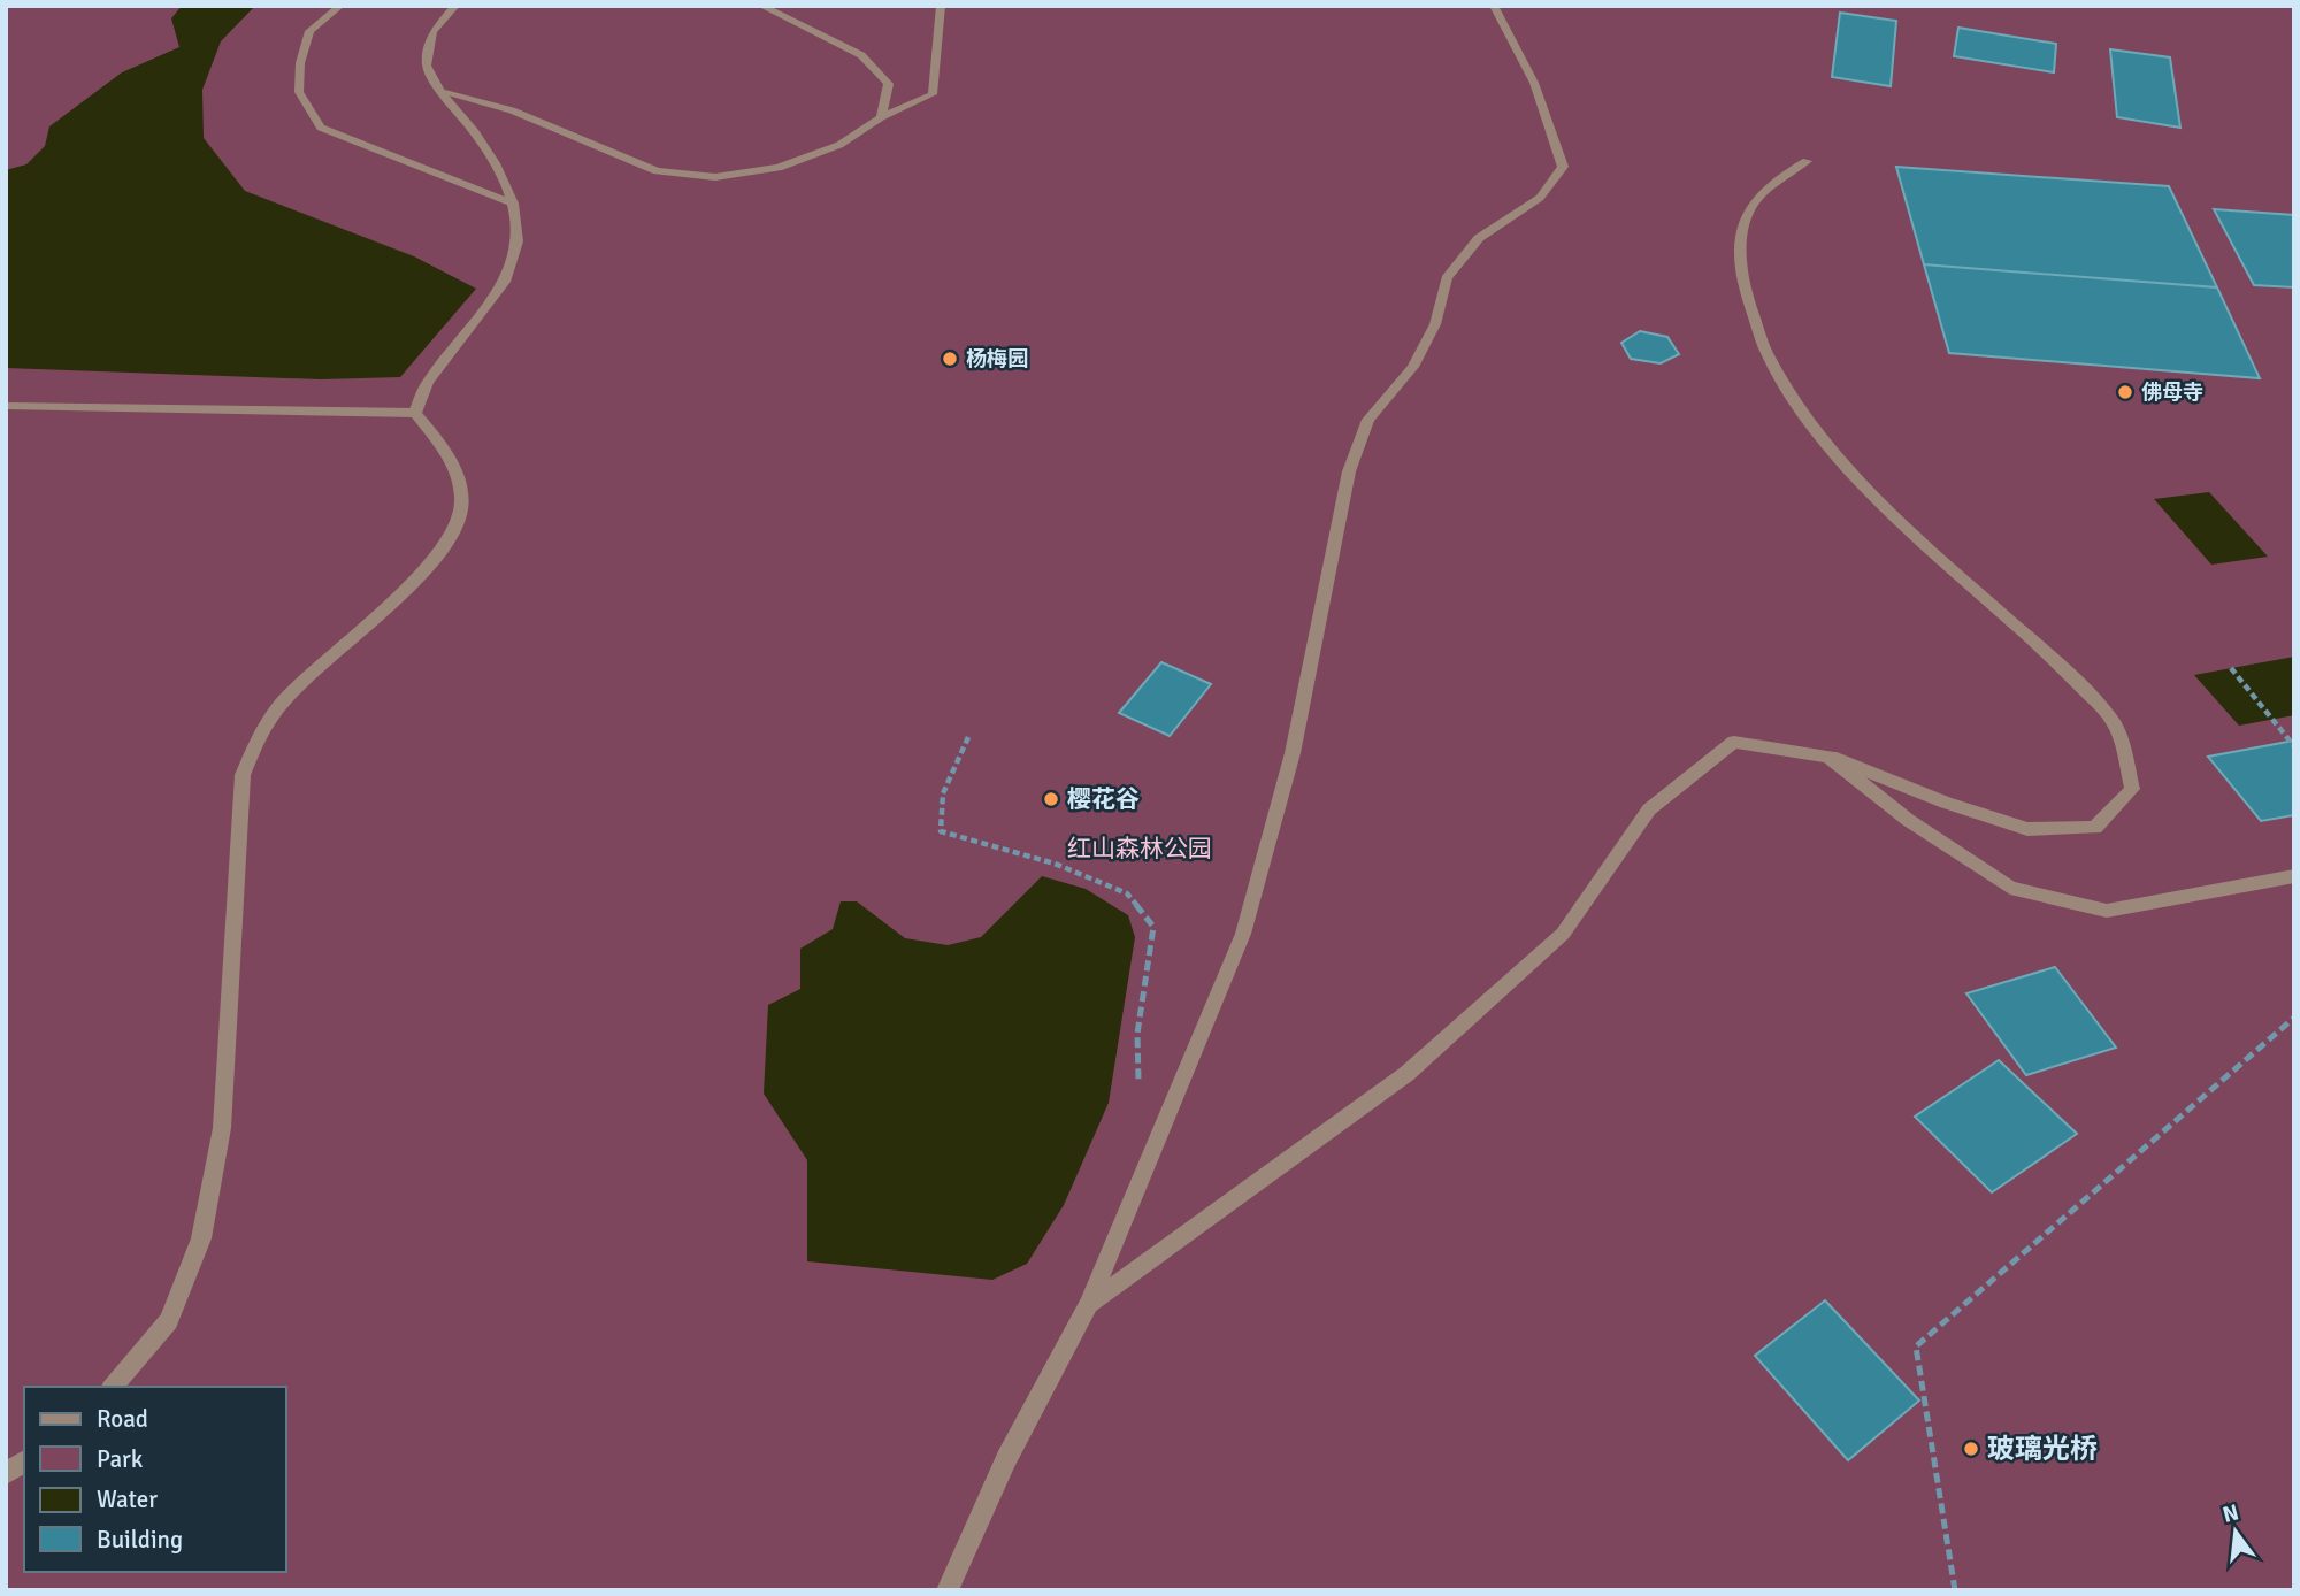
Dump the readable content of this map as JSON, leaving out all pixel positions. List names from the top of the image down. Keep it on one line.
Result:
{"parks":["红山森林公园"],"places":["杨梅园","佛母寺","樱花谷","玻璃光桥"],"legend":["Road","Park","Water","Building"],"north":"top"}
